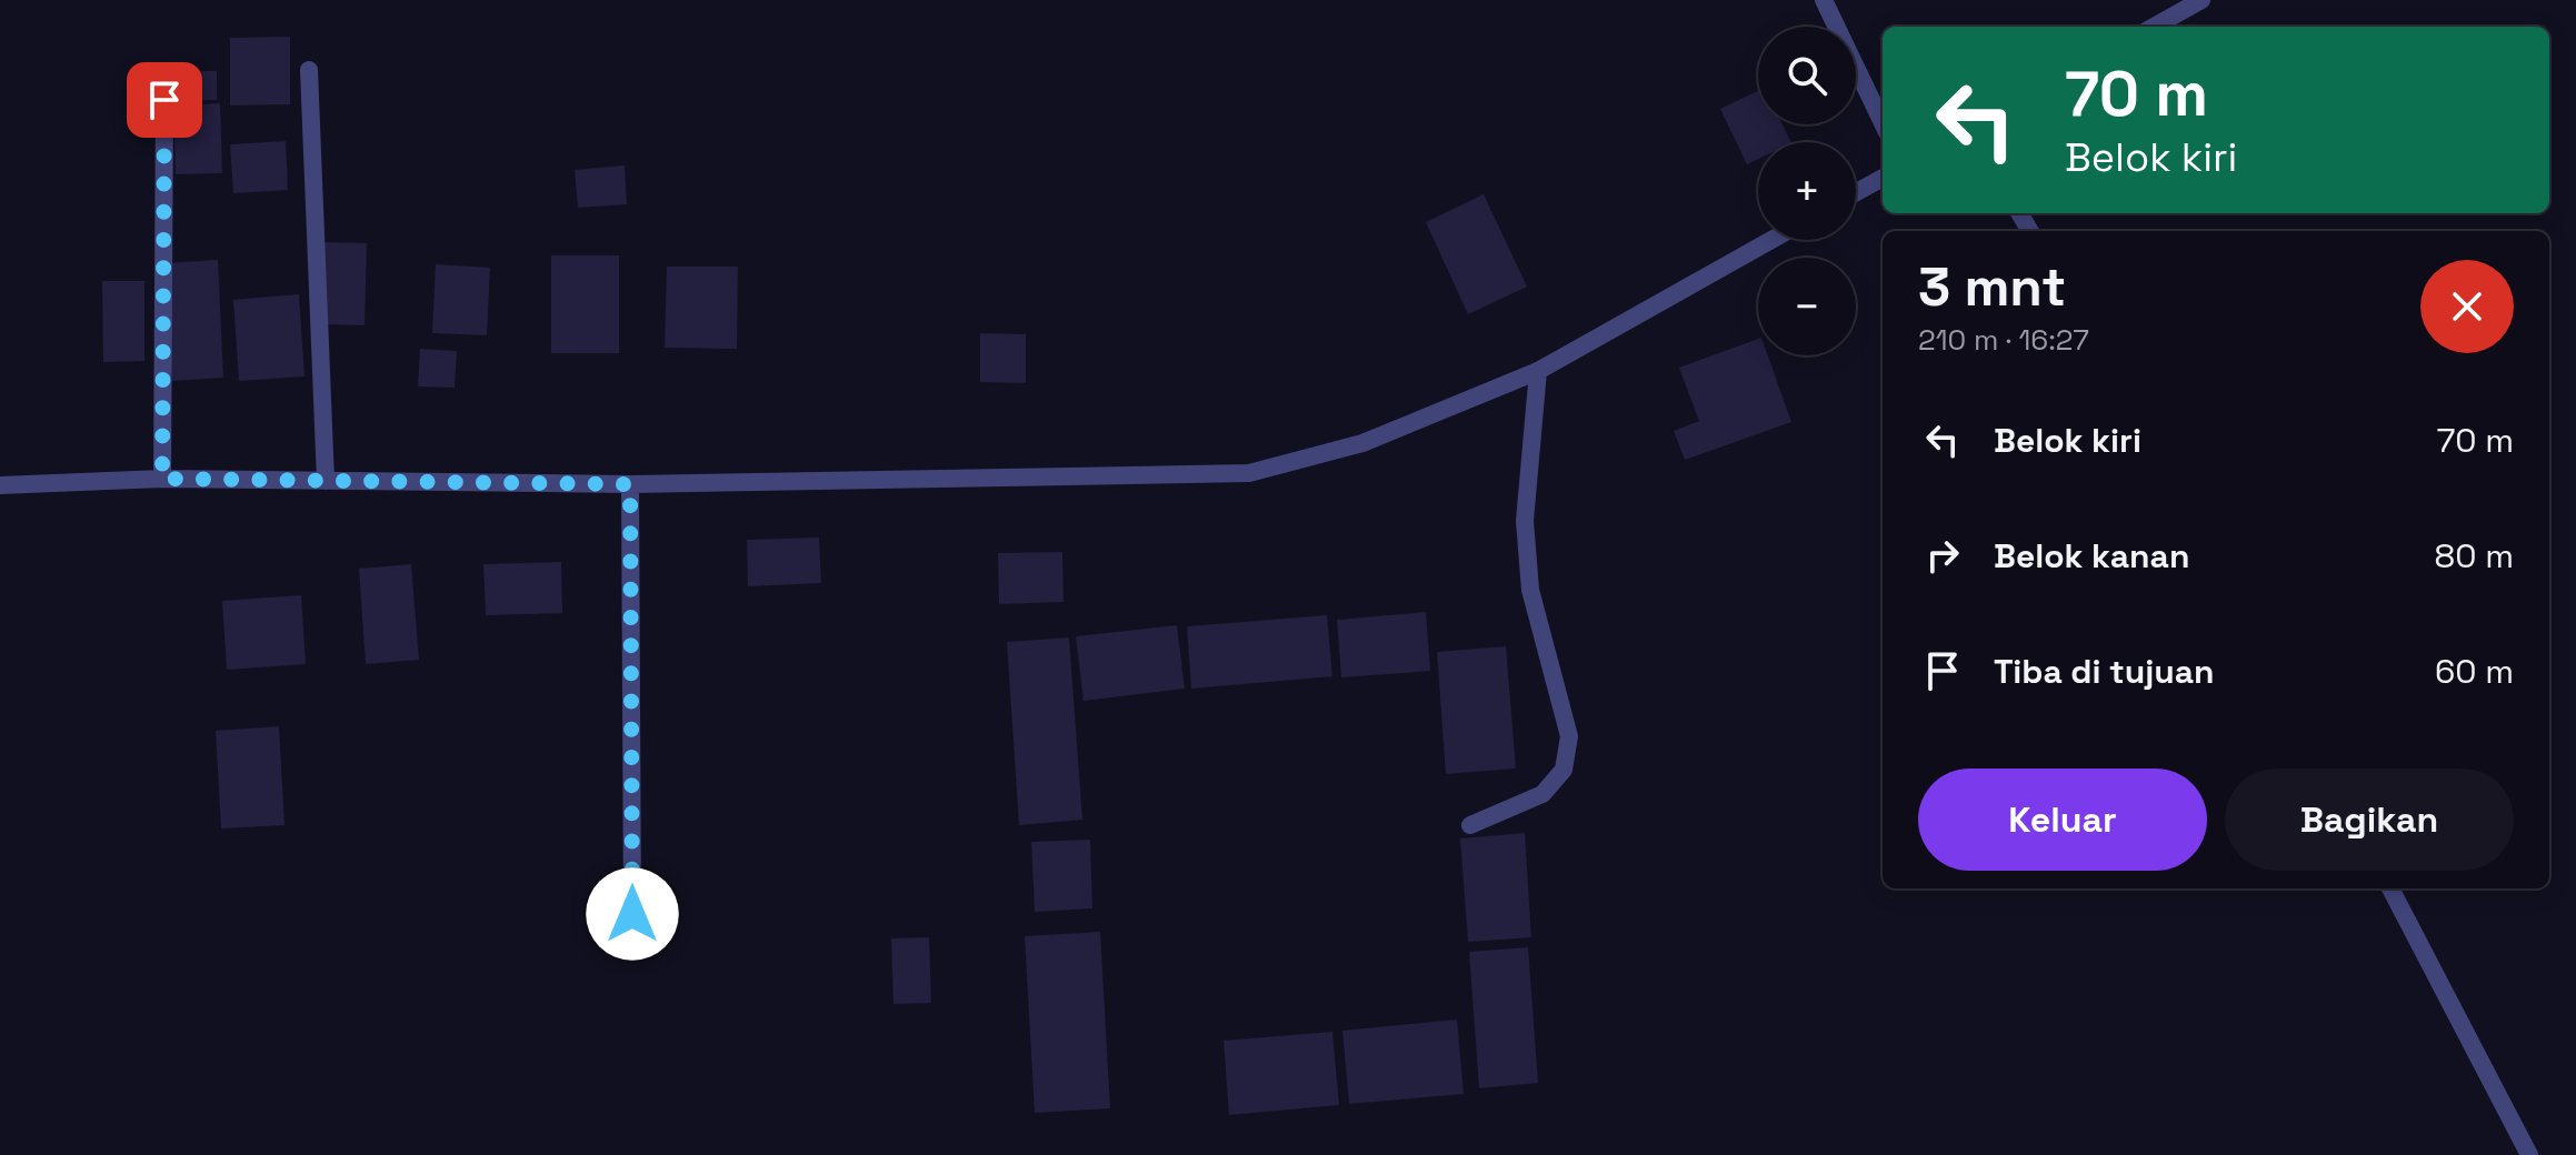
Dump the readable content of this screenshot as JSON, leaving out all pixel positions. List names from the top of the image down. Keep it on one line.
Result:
{"page":{"map_buttons":["+","−"],"turn":["70 m","Belok kiri"],"heading":["3 mnt","210 m · 16:27"],"list":[{"name":"Belok kiri","value":"70 m"},{"name":"Belok kanan","value":"80 m"},{"name":"Tiba di tujuan","value":"60 m"}],"buttons":["Keluar","Bagikan"]}}
